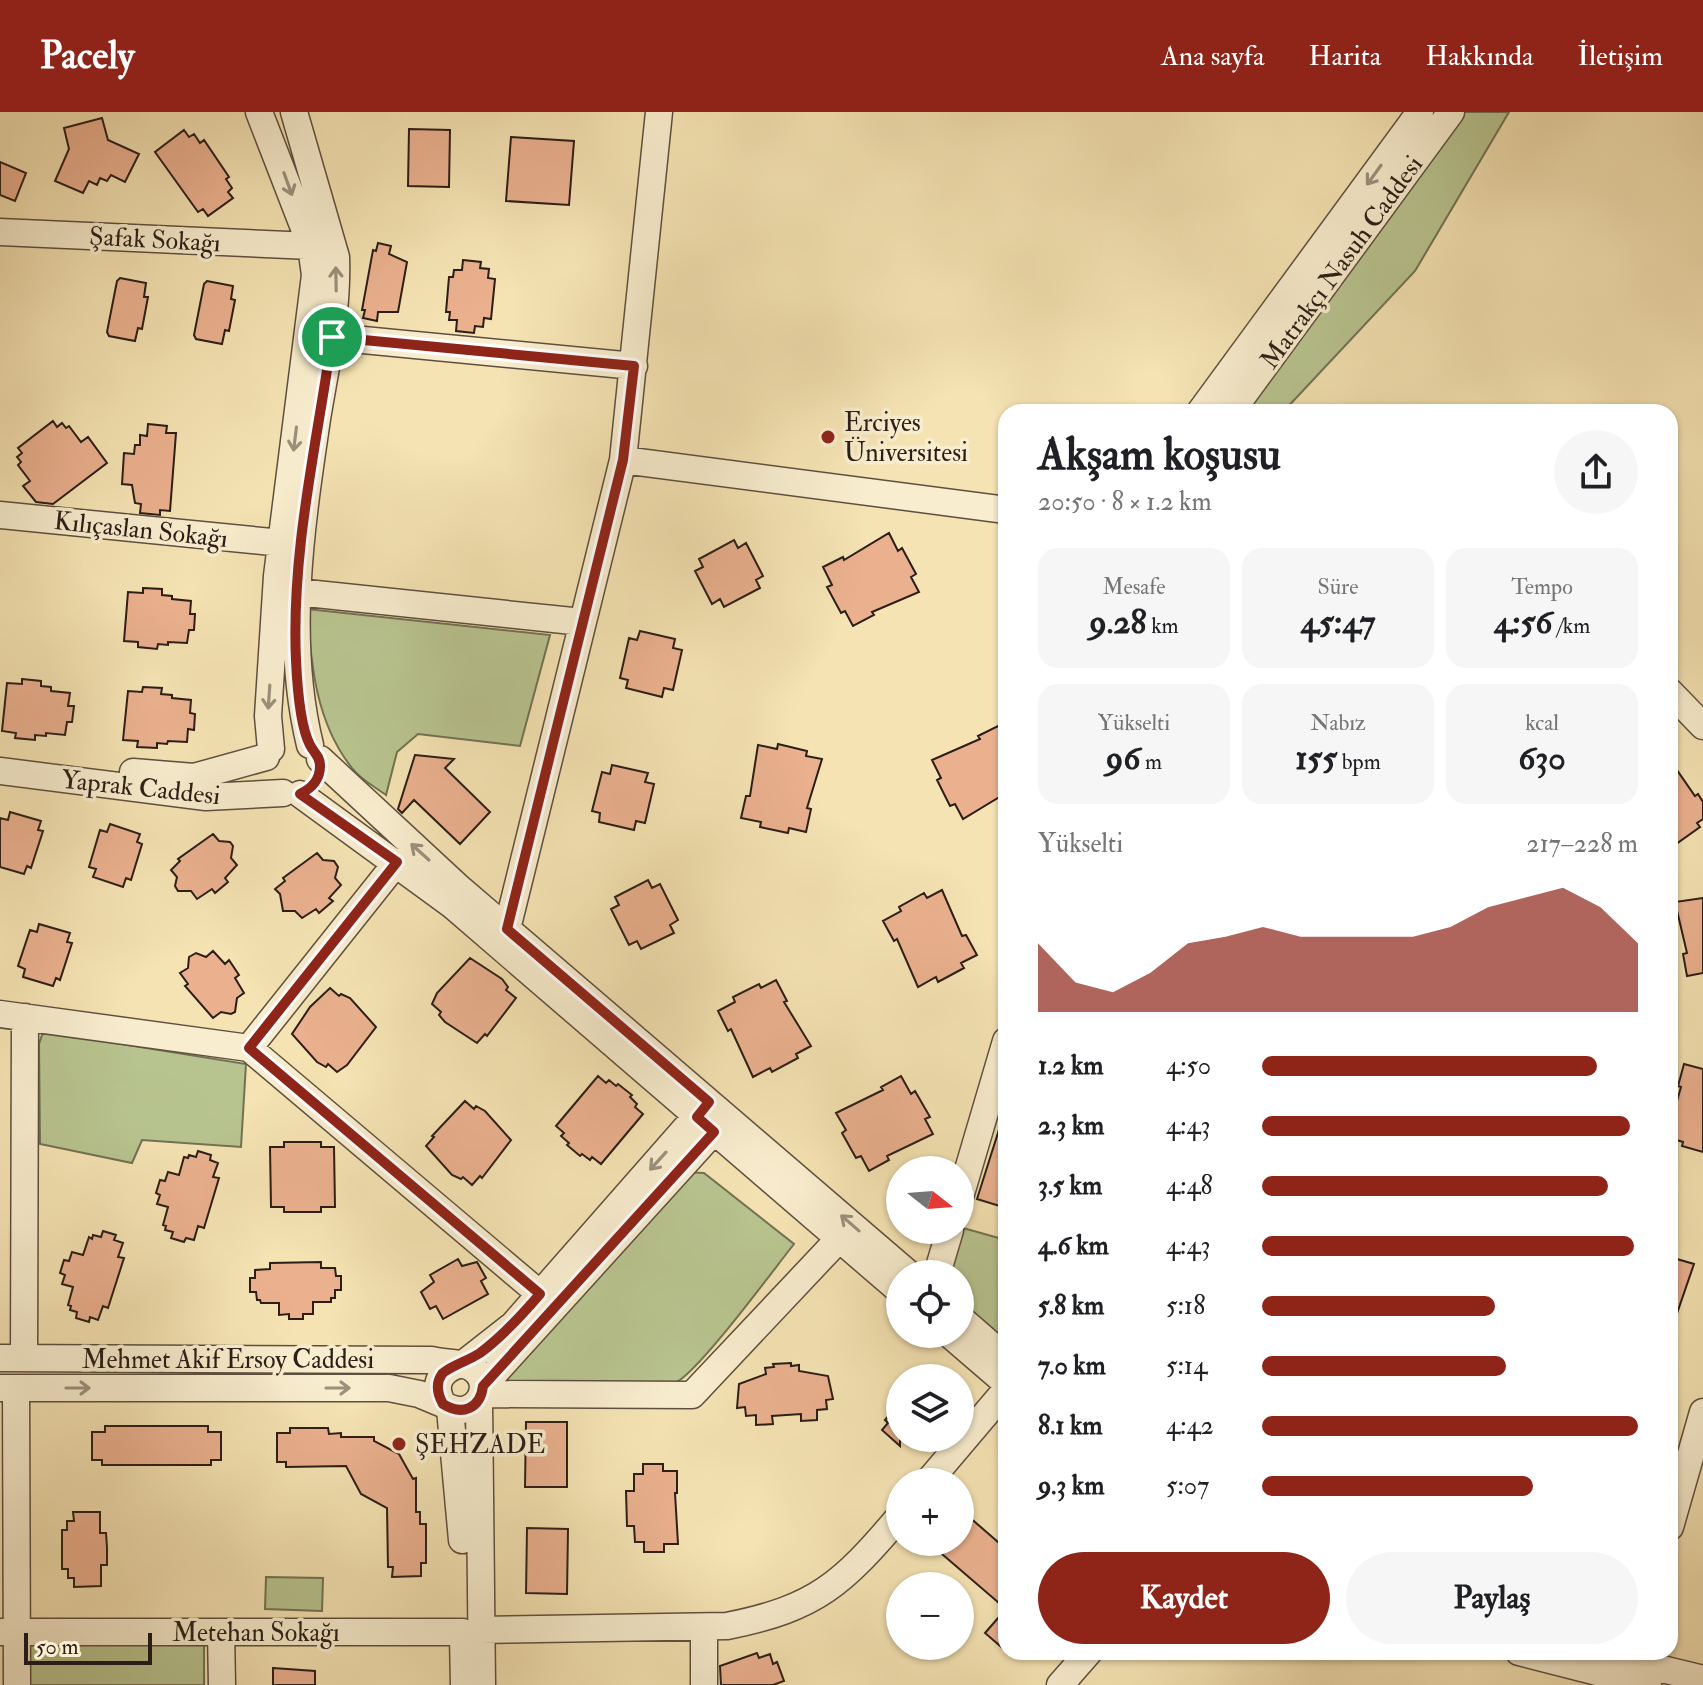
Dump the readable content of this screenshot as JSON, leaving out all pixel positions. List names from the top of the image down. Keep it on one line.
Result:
{"streets":{"street":["Şafak Sokağı","Matrakçı Nasuh Caddesi","Kılıçaslan Sokağı","Yaprak Caddesi","Mehmet Akif Ersoy Caddesi","Metehan Sokağı"]},"places":["Erciyes Üniversitesi","ŞEHZADE"],"scale_bar":"50 m","north":"right","page":{"header":"Pacely","nav":["Ana sayfa","Harita","Hakkında","İletişim"],"heading":["Akşam koşusu","20:50 · 8 × 1.2 km"],"stats":[["Mesafe","9.28 km"],["Süre","45:47"],["Tempo","4:56 /km"],["Yükselti","96 m"],["Nabız","155 bpm"],["kcal","630"]],"chart":["Yükselti","217–228 m"],"list":[{"name":"1.2 km","note":"4:50"},{"name":"2.3 km","note":"4:43"},{"name":"3.5 km","note":"4:48"},{"name":"4.6 km","note":"4:43"},{"name":"5.8 km","note":"5:18"},{"name":"7.0 km","note":"5:14"},{"name":"8.1 km","note":"4:42"},{"name":"9.3 km","note":"5:07"}],"map_buttons":["+","−"],"buttons":["Kaydet","Paylaş"],"scale":"50 m"}}
